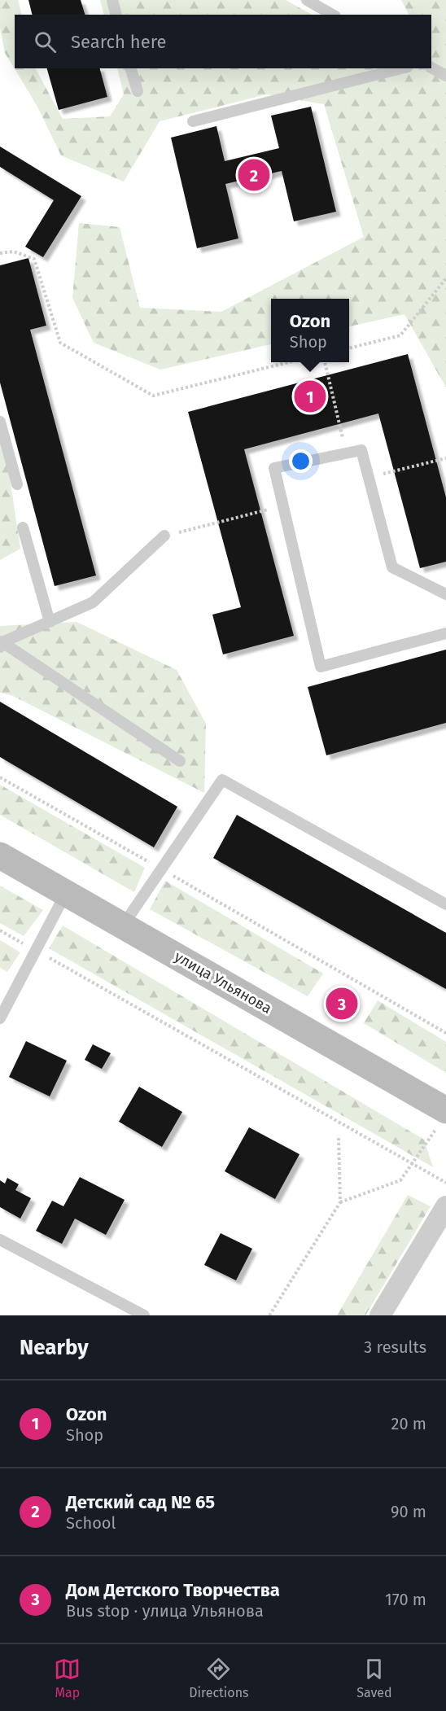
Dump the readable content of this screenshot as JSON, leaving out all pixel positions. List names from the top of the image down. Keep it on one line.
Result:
{"streets":{"main road":["улица Ульянова"]},"page":{"search":"Search here","pins":["2","1","3"],"popup":["Ozon","Shop"],"heading":["Nearby","3 results"],"list":[{"mark":"1","name":"Ozon","note":"Shop","value":"20 m"},{"mark":"2","name":"Детский сад № 65","note":"School","value":"90 m"},{"mark":"3","name":"Дом Детского Творчества","note":"Bus stop · улица Ульянова","value":"170 m"}],"nav":["Map","Directions","Saved"]}}
